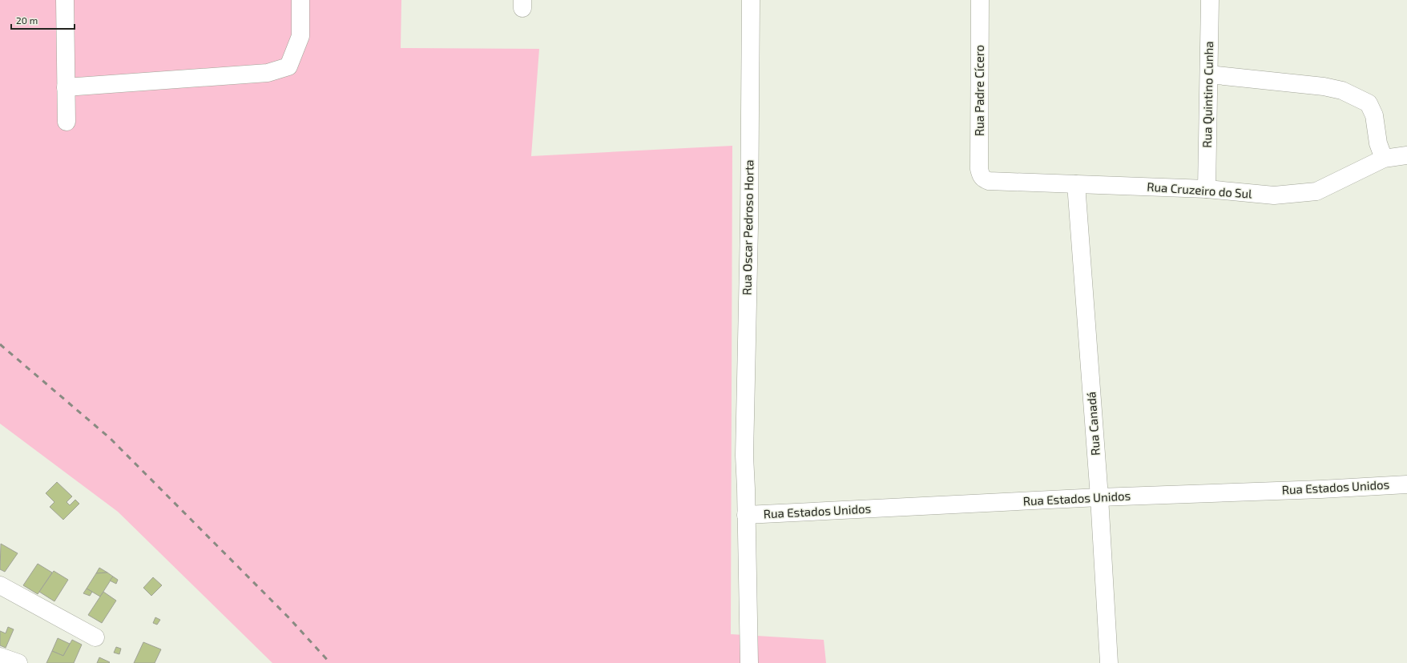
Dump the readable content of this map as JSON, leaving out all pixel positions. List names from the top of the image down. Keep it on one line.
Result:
{"streets":{"street":["Rua Padre Cícero","Rua Quintino Cunha","Rua Cruzeiro do Sul","Rua Oscar Pedroso Horta","Rua Canadá","Rua Estados Unidos"]},"crossings":[["Rua Padre Cícero","Rua Cruzeiro do Sul"],["Rua Quintino Cunha","Rua Cruzeiro do Sul"],["Rua Cruzeiro do Sul","Rua Canadá"],["Rua Oscar Pedroso Horta","Rua Estados Unidos"],["Rua Canadá","Rua Estados Unidos"]],"scale_bar":"20 m"}
